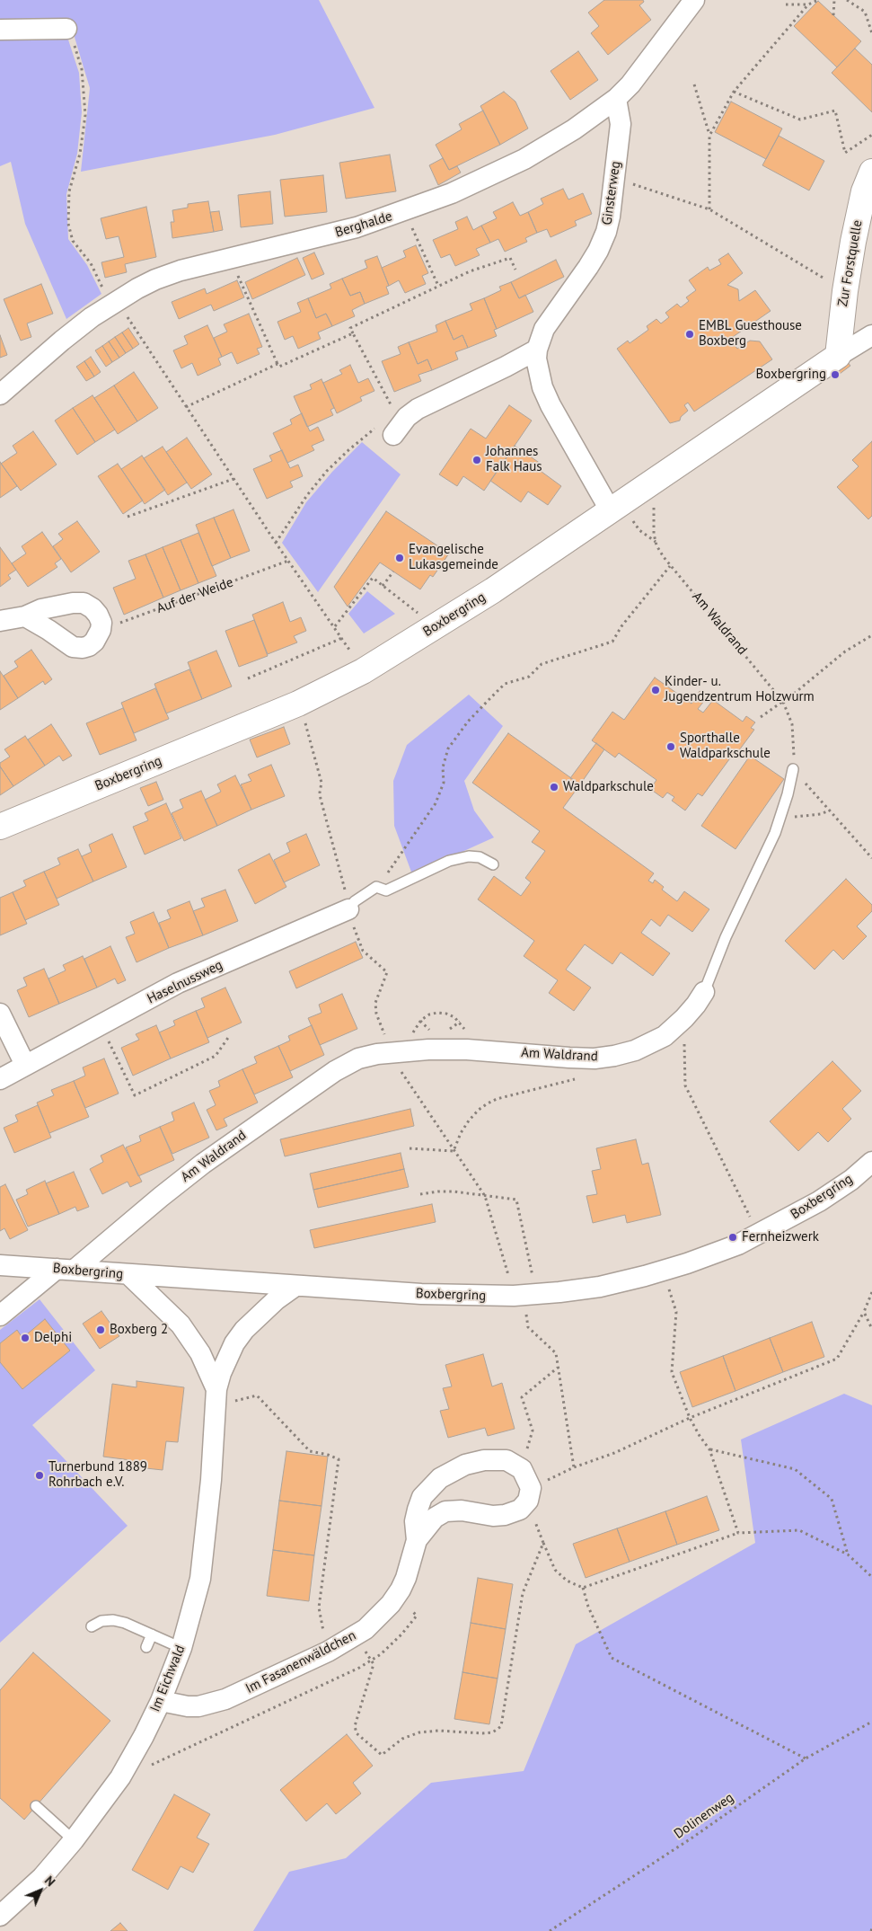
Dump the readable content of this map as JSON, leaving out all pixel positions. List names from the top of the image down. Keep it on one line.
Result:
{"streets":{"street":["Ginsterweg","Berghalde","Zur Forstquelle","Boxbergring","Am Waldrand","Haselnussweg","Im Fasanenwäldchen","Im Eichwald"],"path":["Auf der Weide","Dolinenweg"]},"crossings":[["Ginsterweg","Berghalde"],["Ginsterweg","Boxbergring"],["Zur Forstquelle","Boxbergring"],["Boxbergring","Am Waldrand"],["Boxbergring","Im Eichwald"],["Im Fasanenwäldchen","Im Eichwald"]],"places":["EMBL Guesthouse Boxberg","Boxbergring","Johannes Falk Haus","Evangelische Lukasgemeinde","Kinder- u. Jugendzentrum Holzwurm","Sporthalle Waldparkschule","Waldparkschule","Fernheizwerk","Boxberg 2","Delphi","Turnerbund 1889 Rohrbach e.V."],"north":"top right"}
